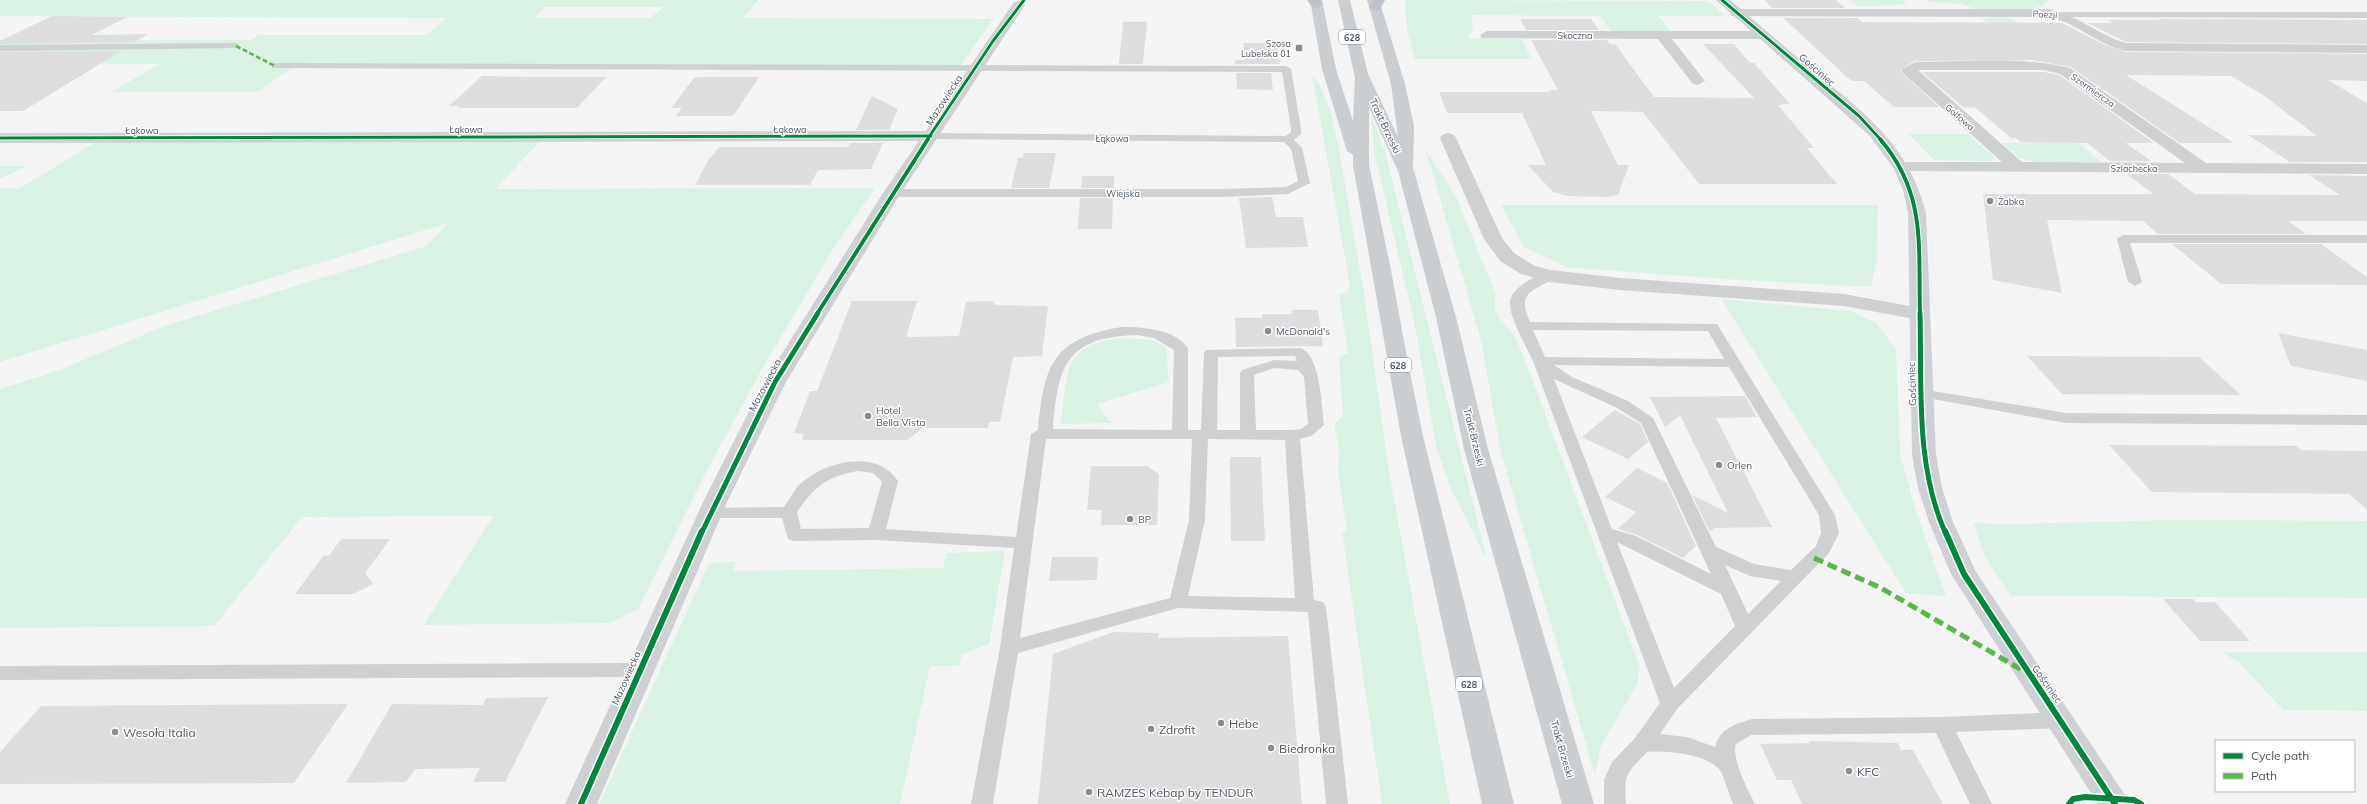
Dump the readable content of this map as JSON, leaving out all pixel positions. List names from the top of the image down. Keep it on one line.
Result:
{"streets":{"main road":["628","Trakt Brzeski"],"street":["Poezji","Skoczna","Gościniec","Szermiercza","Mazowiecka","Golfowa","Łąkowa","Szlachecka"],"lane":["Wiejska"]},"crossings":[["Poezji","Gościniec"],["Skoczna","Gościniec"],["Gościniec","Szlachecka"],["Szermiercza","Golfowa"],["Szermiercza","Szlachecka"],["Mazowiecka","Łąkowa"],["Mazowiecka","Wiejska"],["Golfowa","Szlachecka"],["Łąkowa","Wiejska"]],"places":{"transit":["Szosa Lubelska 01"],"other":["Żabka","McDonald's","Hotel Bella Vista","Orlen","BP","Hebe","Zdrofit","Wesoła Italia","Biedronka","KFC","RAMZES Kebap by TENDUR"]},"legend":["Cycle path","Path"]}
